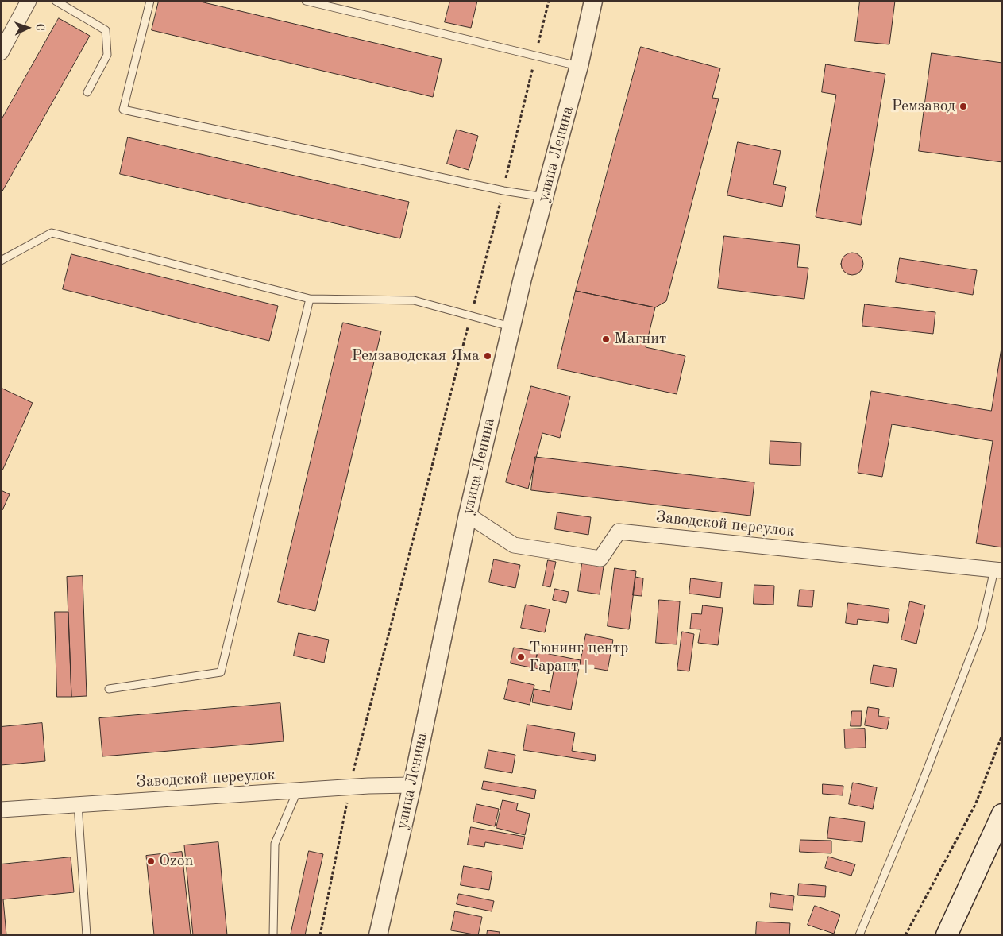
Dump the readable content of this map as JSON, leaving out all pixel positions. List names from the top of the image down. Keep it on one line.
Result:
{"streets":{"street":["улица Ленина","Заводской переулок"]},"crossings":[["улица Ленина","Заводской переулок"]],"places":["Ремзавод","Магнит","Ремзаводская Яма","Тюнинг центр Гарант+","Ozon"],"north":"right"}
